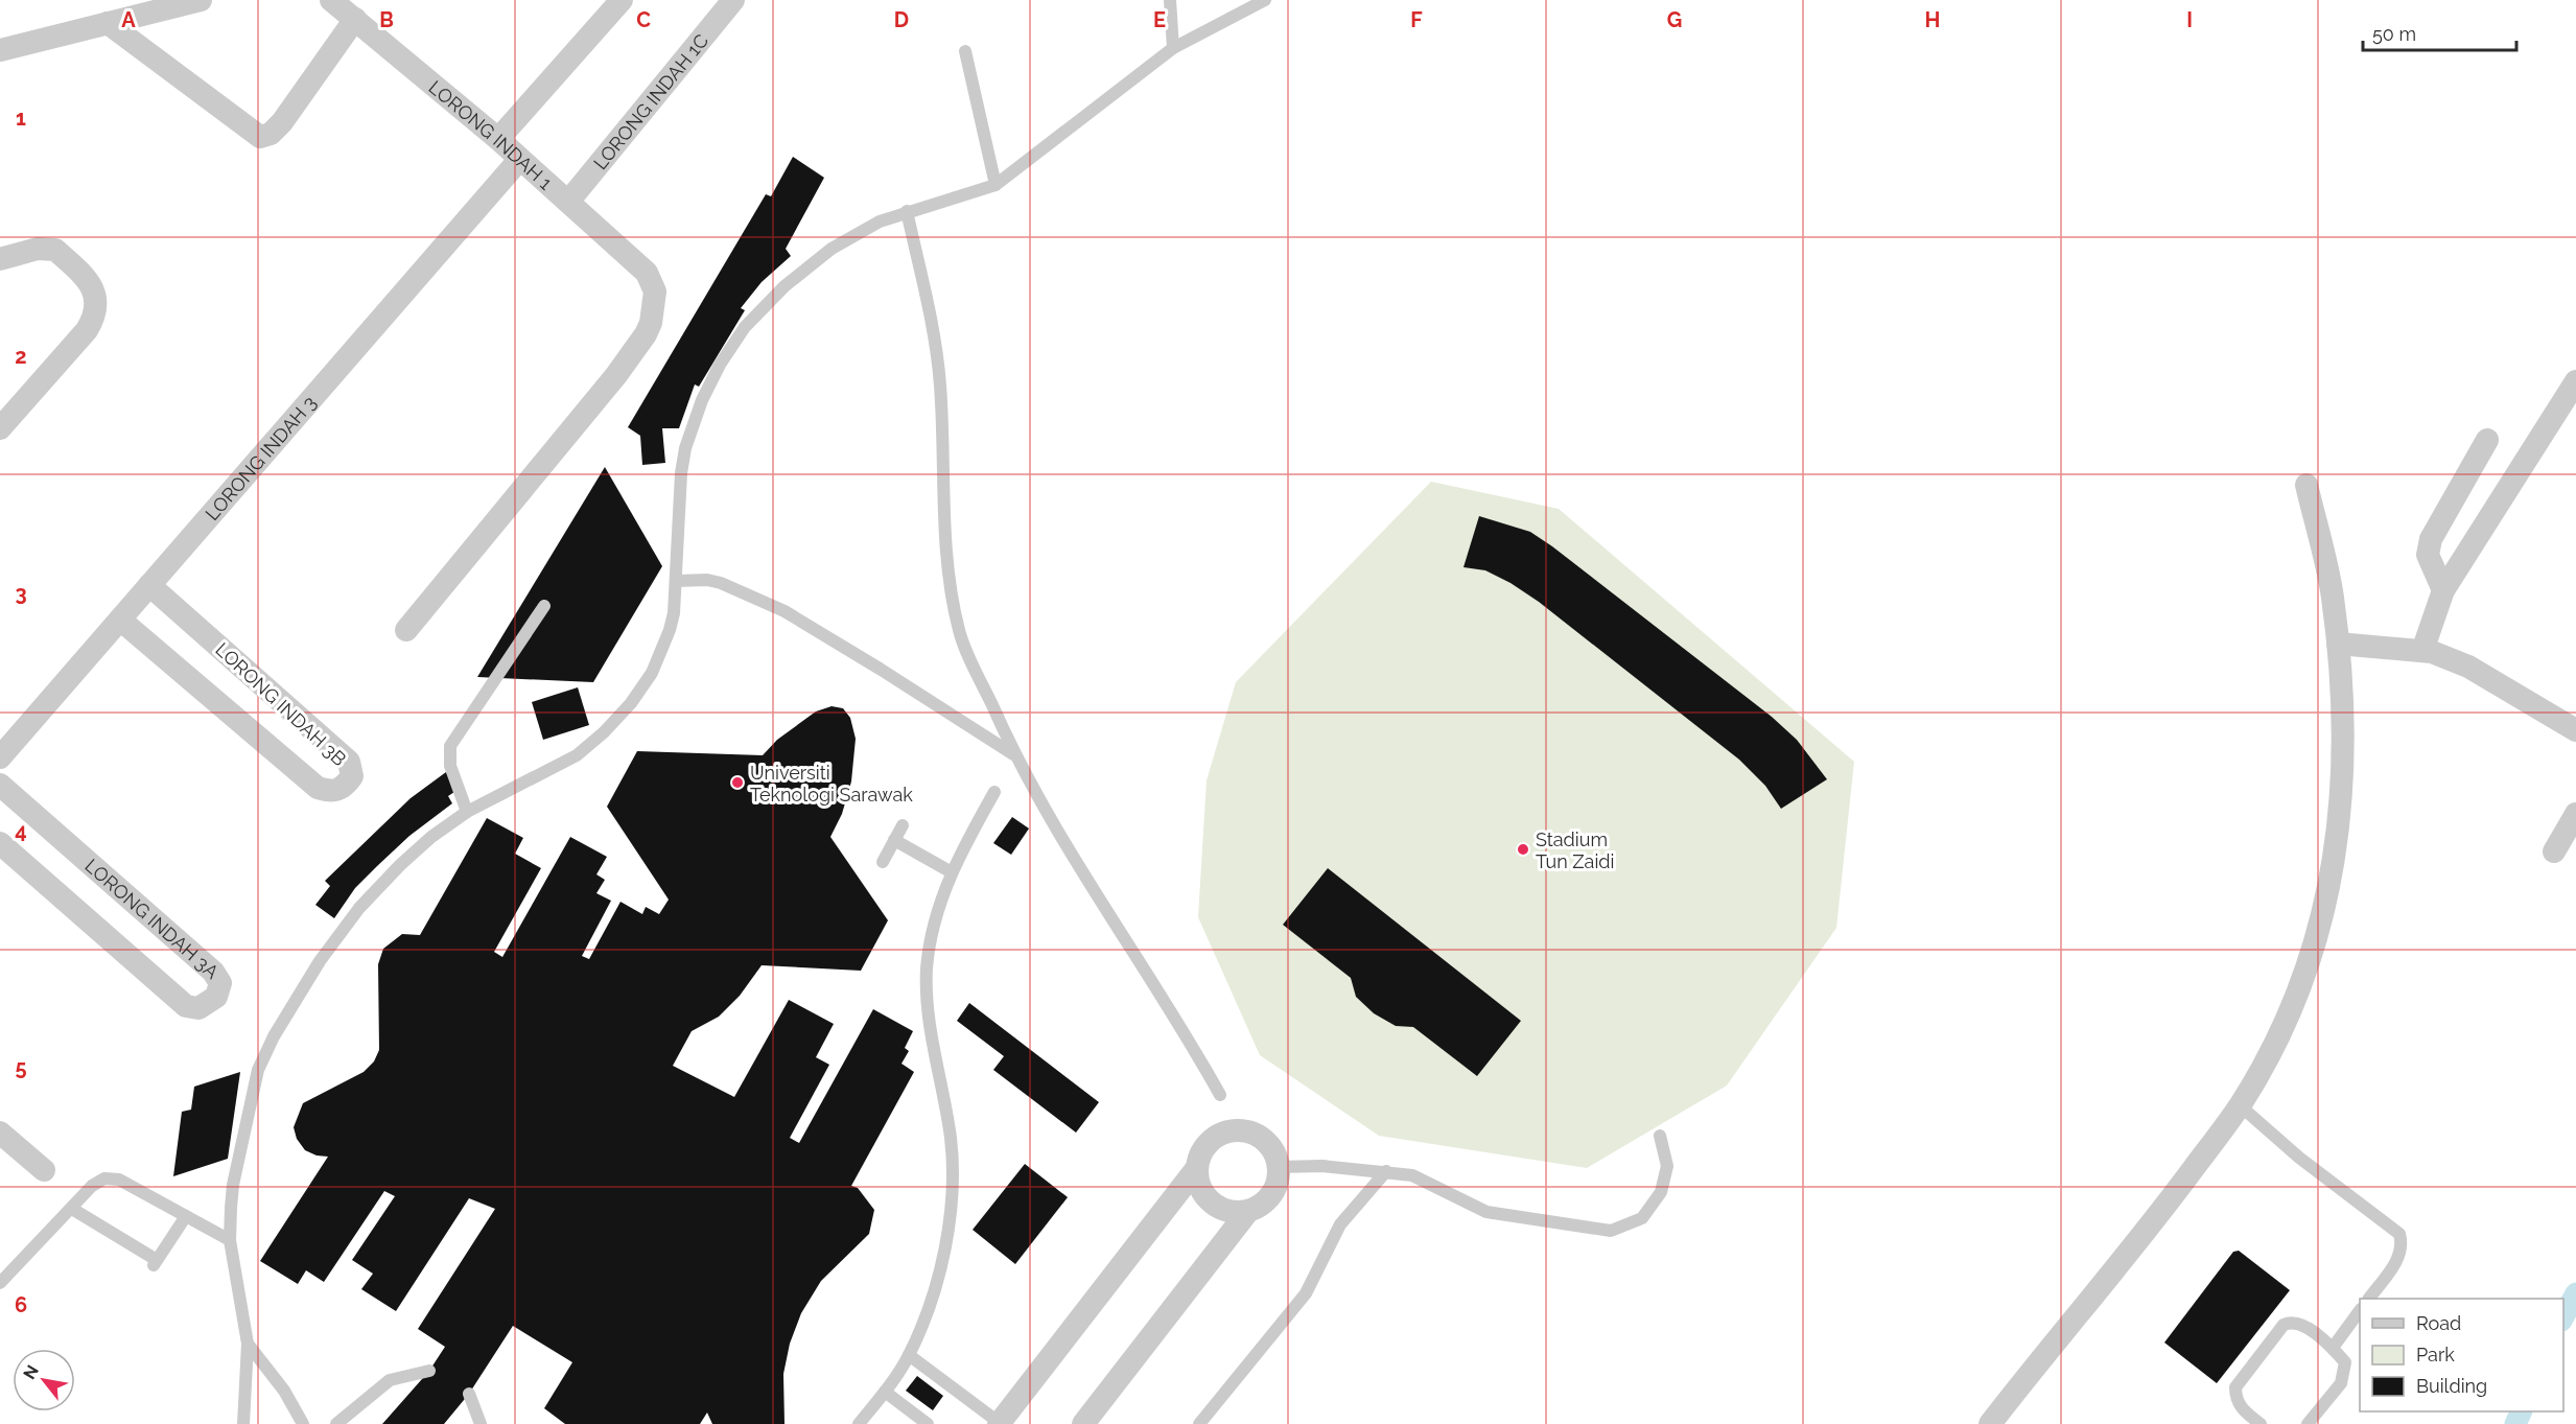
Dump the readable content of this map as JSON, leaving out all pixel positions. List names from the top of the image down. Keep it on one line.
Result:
{"streets":{"street":["LORONG INDAH 1C","LORONG INDAH 1","LORONG INDAH 3","LORONG INDAH 3B","LORONG INDAH 3A"]},"crossings":[["LORONG INDAH 1C","LORONG INDAH 1"],["LORONG INDAH 1","LORONG INDAH 3"],["LORONG INDAH 3","LORONG INDAH 3B"]],"places":["Universiti Teknologi Sarawak","Stadium Tun Zaidi"],"legend":["Road","Park","Building"],"scale_bar":"50 m","north":"top left","grid":{"columns":["A","B","C","D","E","F","G","H","I"],"rows":["1","2","3","4","5","6"]}}
